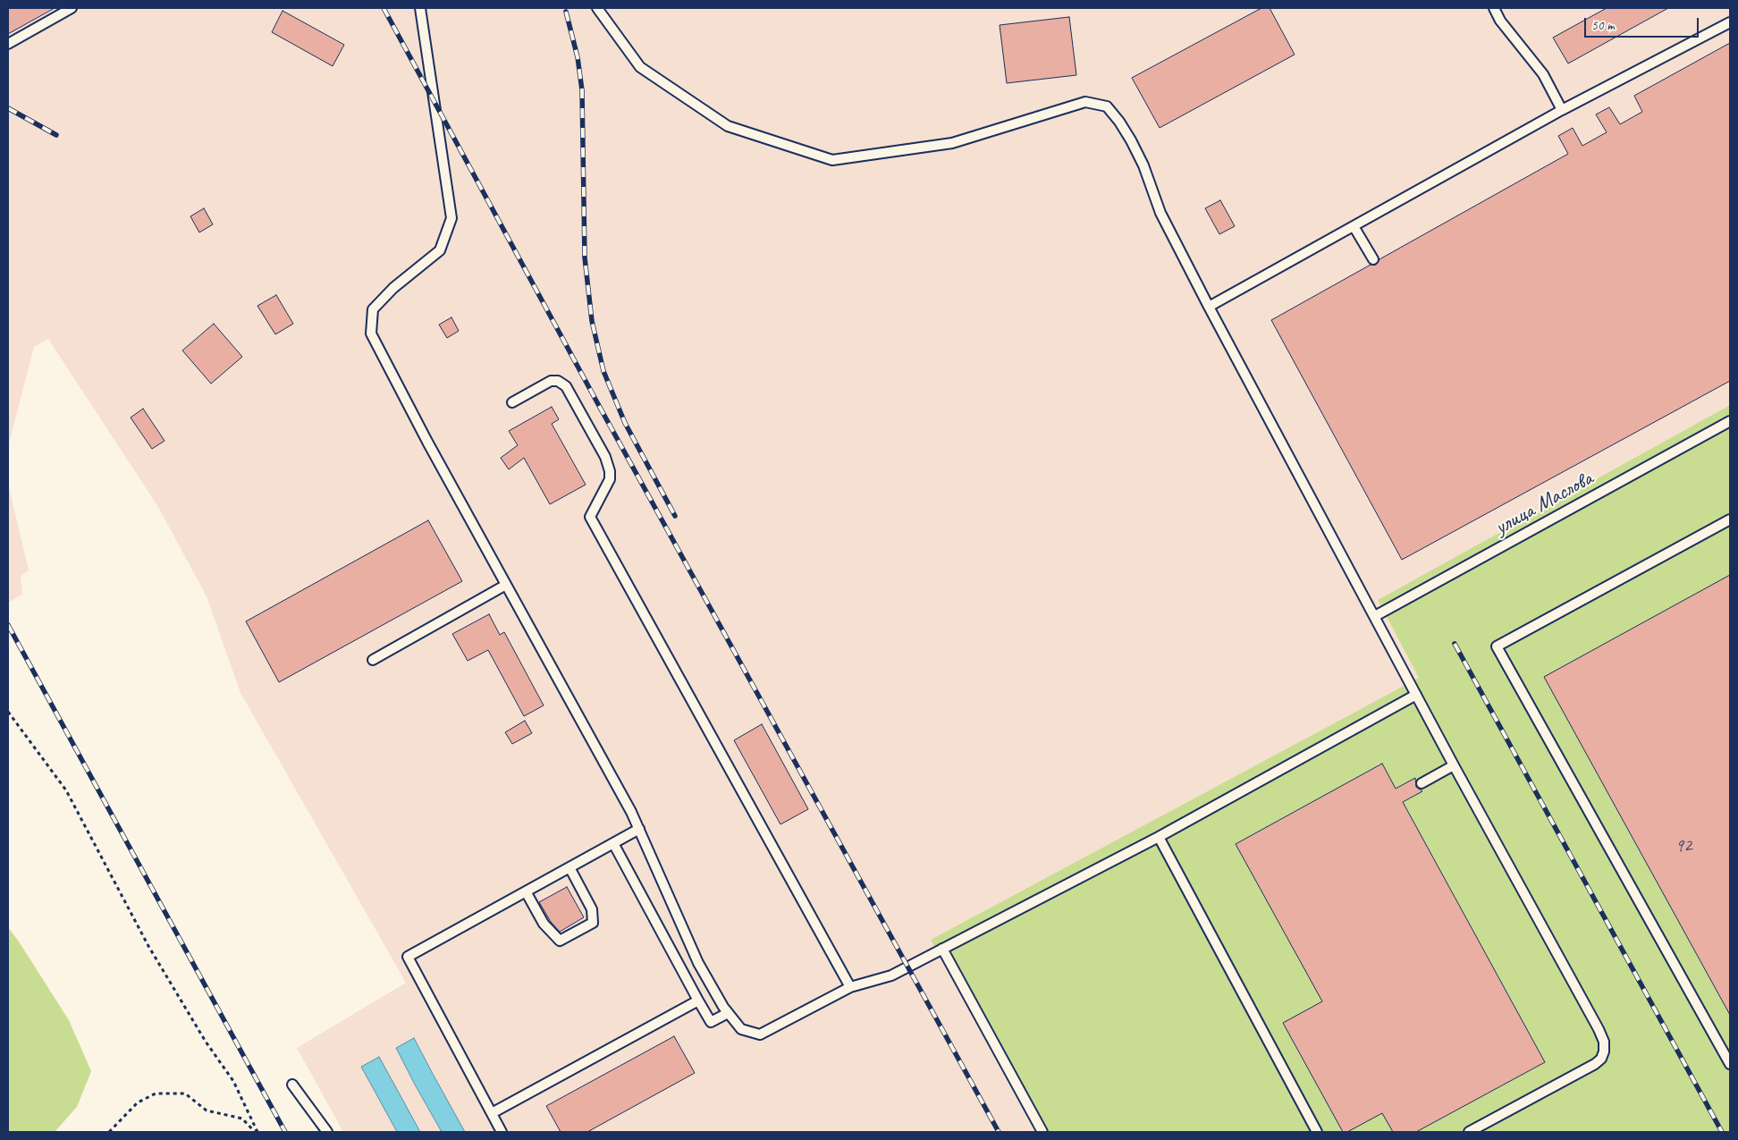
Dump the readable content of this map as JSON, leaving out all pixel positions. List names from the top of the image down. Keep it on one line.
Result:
{"streets":{"lane":["улица Маслова"]},"house_numbers":["92"],"scale_bar":"50 m"}
